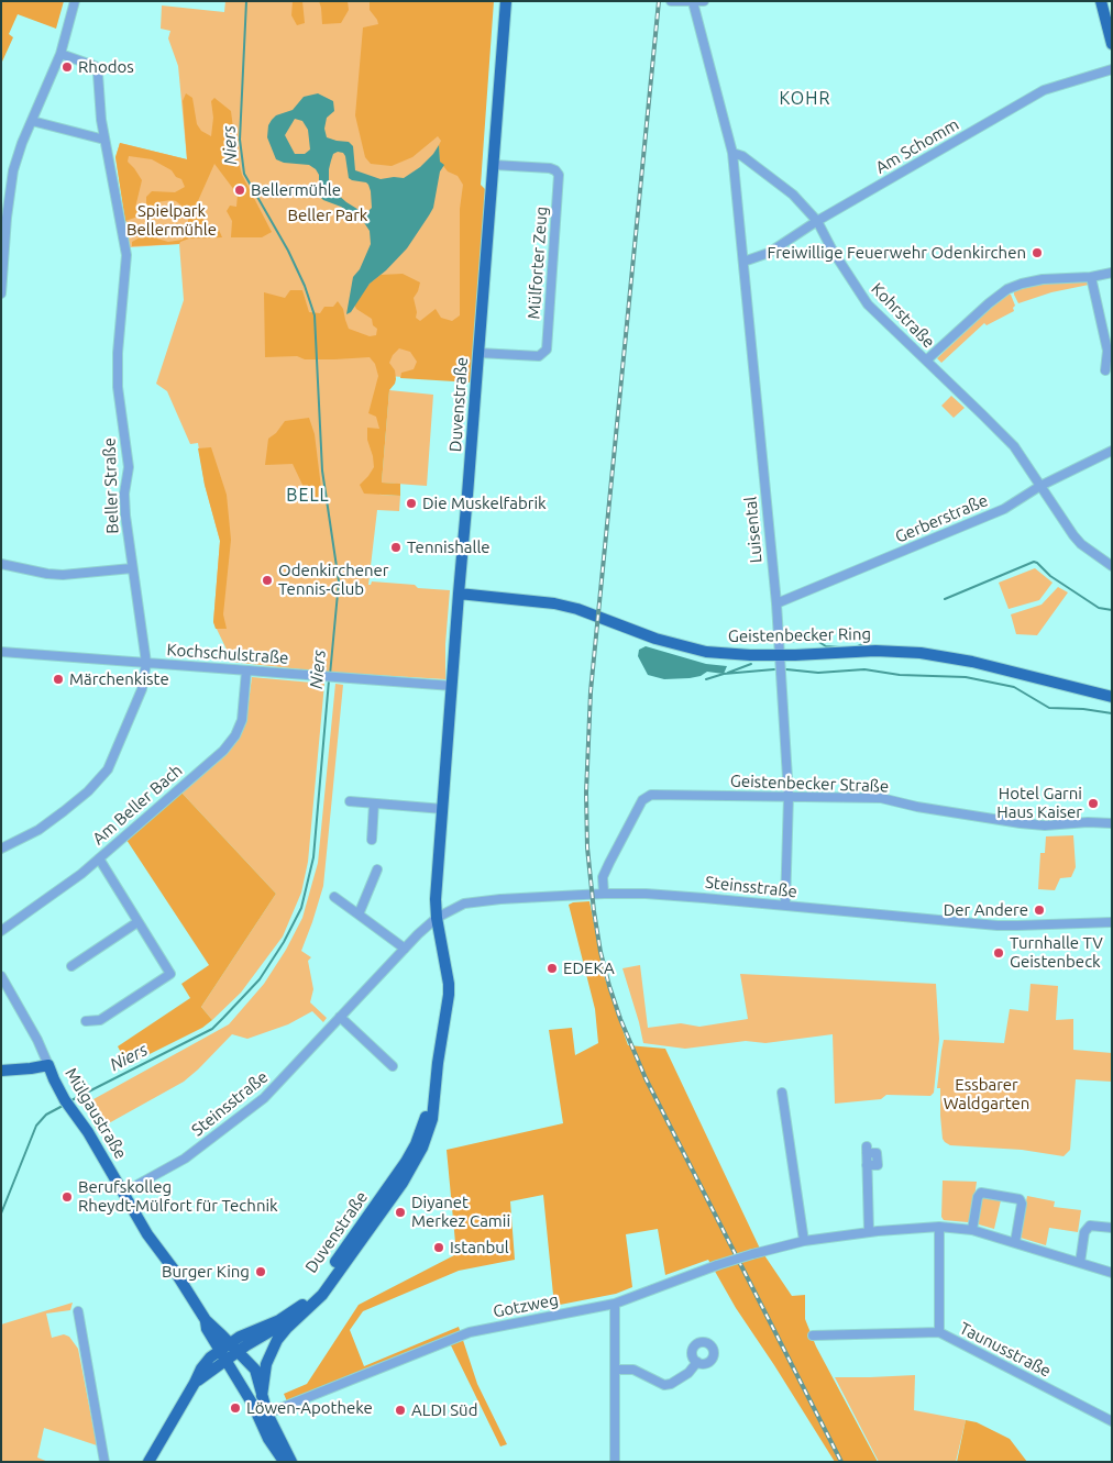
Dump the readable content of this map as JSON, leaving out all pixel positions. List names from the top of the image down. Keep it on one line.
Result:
{"streets":{"main road":["Duvenstraße","Geistenbecker Ring","Mülgaustraße"],"street":["Am Schomm","Mülforter Zeug","Kohrstraße","Beller Straße","Gerberstraße","Luisental","Kochschulstraße","Geistenbecker Straße","Am Beller Bach","Steinsstraße","Gotzweg","Taunusstraße"]},"crossings":[["Am Schomm","Kohrstraße"],["Am Schomm","Luisental"],["Mülforter Zeug","Duvenstraße"],["Kohrstraße","Gerberstraße"],["Kohrstraße","Luisental"],["Duvenstraße","Geistenbecker Ring"],["Duvenstraße","Kochschulstraße"],["Duvenstraße","Steinsstraße"],["Duvenstraße","Mülgaustraße"],["Beller Straße","Kochschulstraße"],["Gerberstraße","Luisental"],["Luisental","Geistenbecker Ring"],["Luisental","Geistenbecker Straße"],["Luisental","Steinsstraße"],["Kochschulstraße","Am Beller Bach"],["Geistenbecker Straße","Steinsstraße"],["Steinsstraße","Mülgaustraße"],["Mülgaustraße","Gotzweg"]],"districts":["KOHR","BELL"],"water":["Niers"],"parks":["Spielpark Bellermühle","Beller Park","Essbarer Waldgarten"],"places":["Rhodos","Bellermühle","Freiwillige Feuerwehr Odenkirchen","Die Muskelfabrik","Tennishalle","Odenkirchener Tennis-Club","Märchenkiste","Hotel Garni Haus Kaiser","Der Andere","Turnhalle TV Geistenbeck","EDEKA","Berufskolleg Rheydt-Mülfort für Technik","Diyanet Merkez Camii","Istanbul","Burger King","Löwen-Apotheke","ALDI Süd"]}
